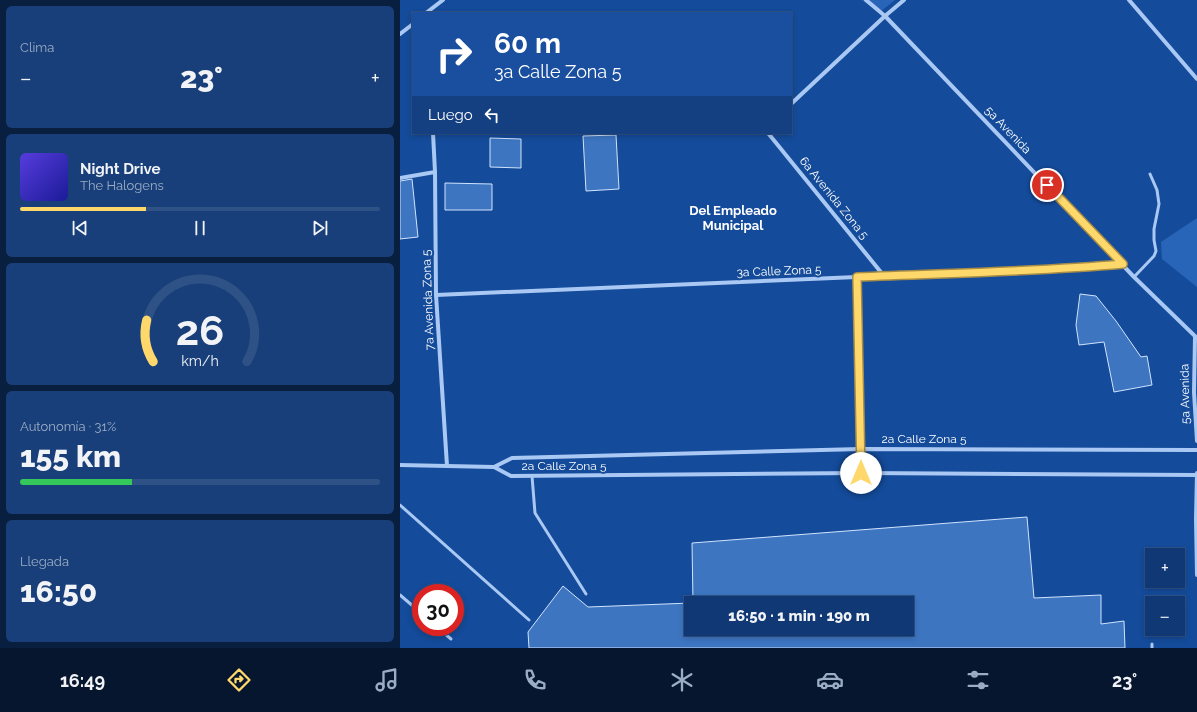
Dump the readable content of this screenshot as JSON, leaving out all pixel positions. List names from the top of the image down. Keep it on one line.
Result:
{"streets":{"street":["5a Avenida","6a Avenida Zona 5","3a Calle Zona 5","7a Avenida Zona 5","2a Calle Zona 5"]},"crossings":[["5a Avenida","3a Calle Zona 5"],["6a Avenida Zona 5","3a Calle Zona 5"],["3a Calle Zona 5","7a Avenida Zona 5"]],"districts":["Del Empleado Municipal"],"page":{"tile":["Clima",["Autonomía · 31%","155 km"],["Llegada","16:50"]],"turn":["60 m","3a Calle Zona 5"],"heat":["−","23°","+"],"then":"Luego","song":["Night Drive","The Halogens"],"map_buttons":["+","−"],"limit":"30","trip":"16:50 · 1 min · 190 m","tabs":["16:49","23°"],"gauge":["26","km/h"]}}
